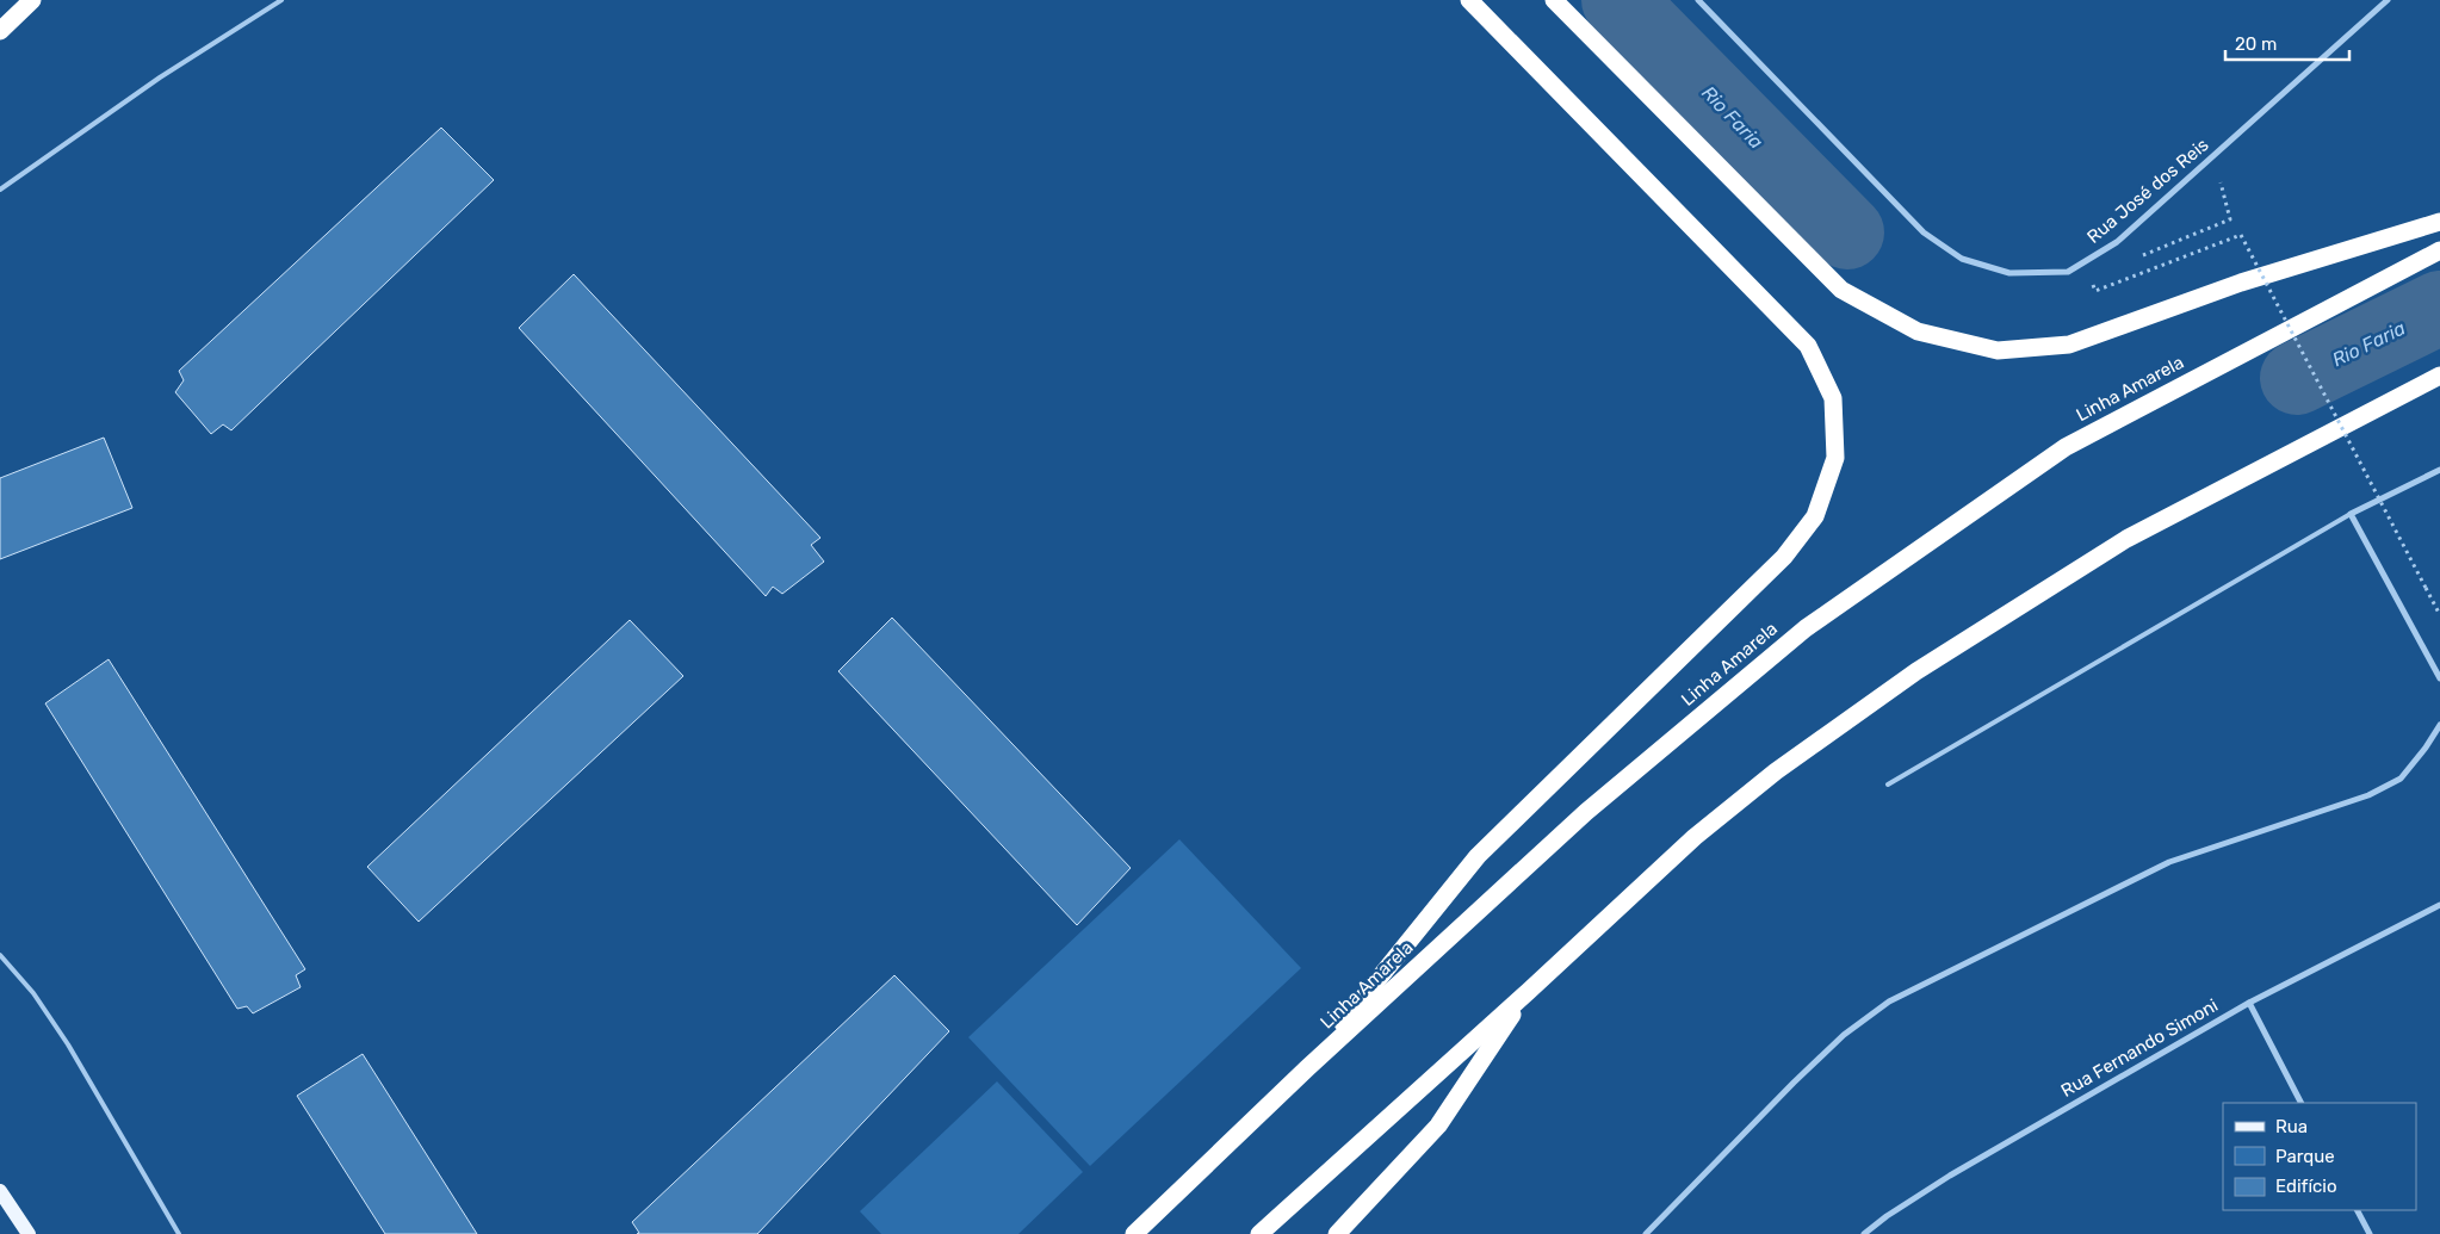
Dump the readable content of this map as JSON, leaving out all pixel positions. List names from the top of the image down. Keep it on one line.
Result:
{"streets":{"highway":["Linha Amarela"],"street":["Rua José dos Reis","Rua Fernando Simoni"]},"water":["Rio Faria"],"legend":["Rua","Parque","Edifício"],"scale_bar":"20 m"}
